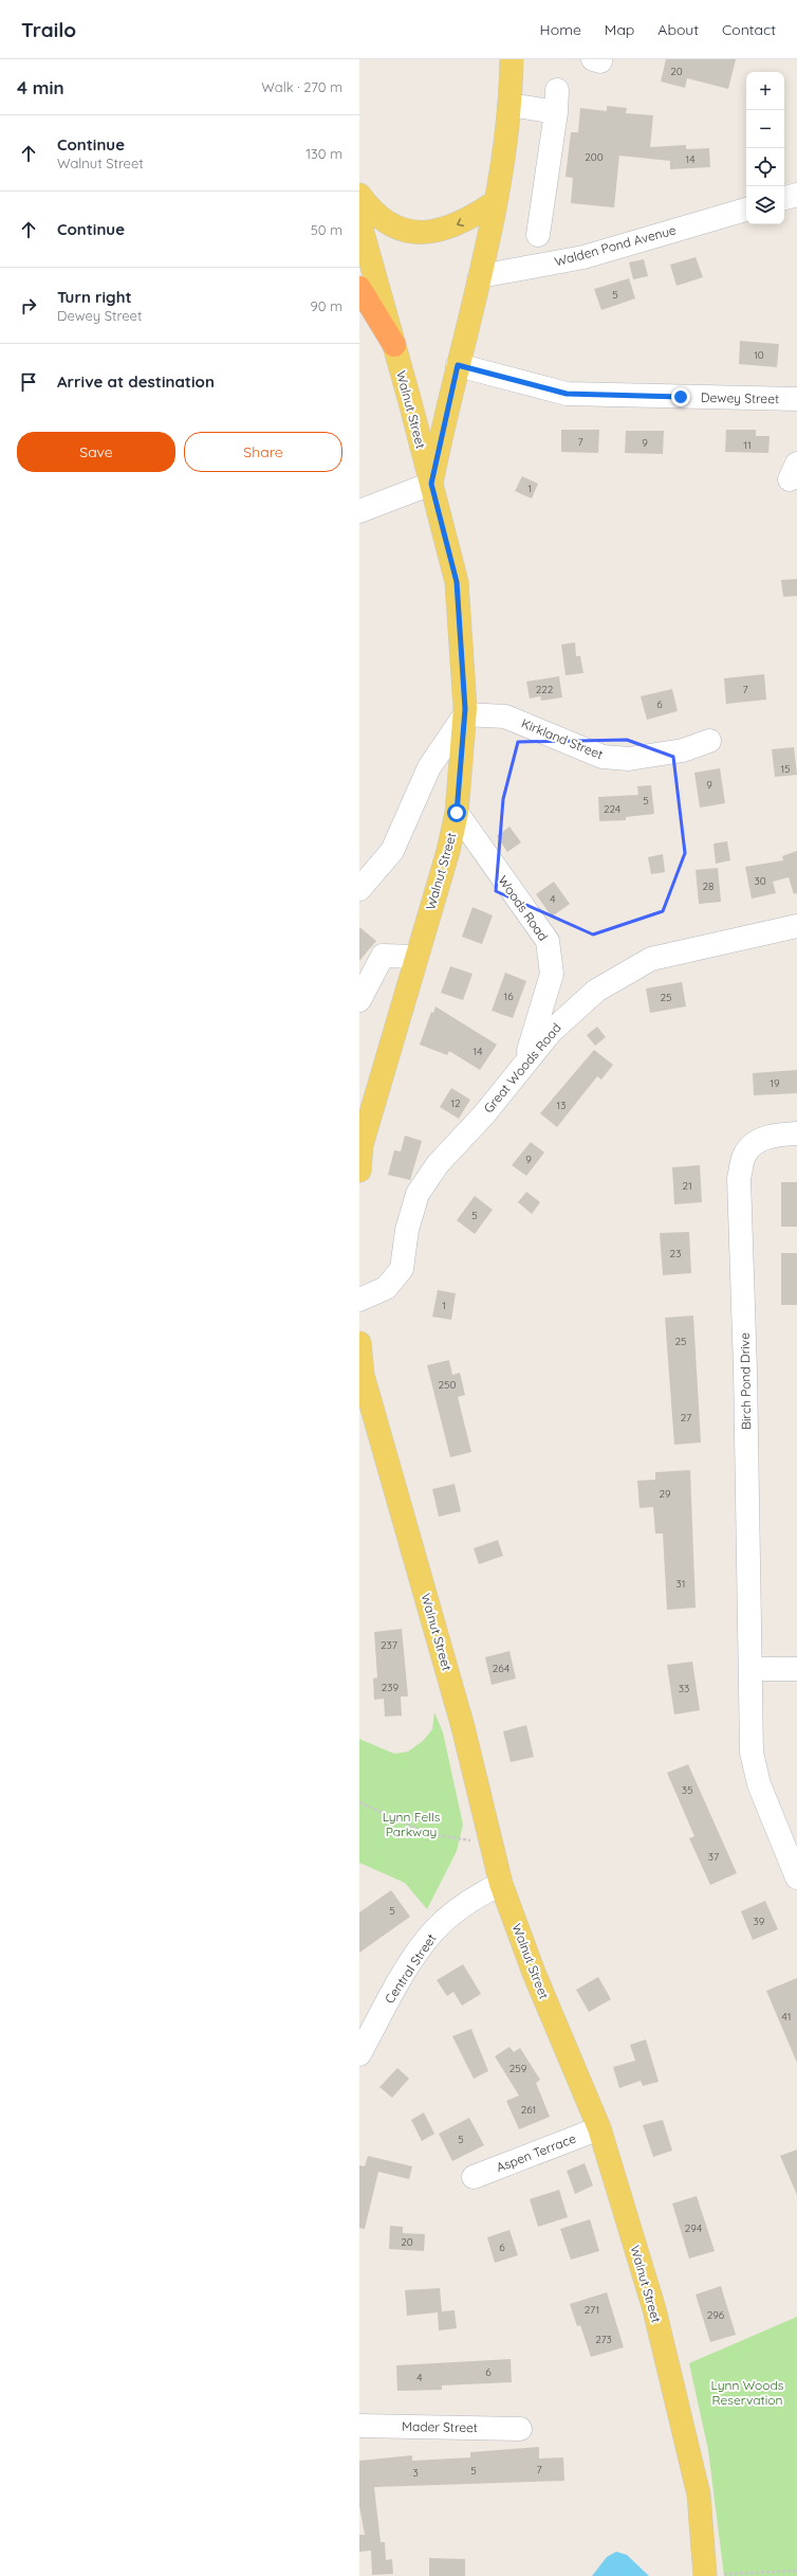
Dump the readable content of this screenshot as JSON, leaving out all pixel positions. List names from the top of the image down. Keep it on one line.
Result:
{"streets":{"main road":["Walnut Street"],"street":["Walden Pond Avenue","Dewey Street","Kirkland Street","Woods Road","Great Woods Road","Birch Pond Drive","Central Street","Aspen Terrace","Mader Street"]},"crossings":[["Walnut Street","Kirkland Street"],["Walnut Street","Woods Road"],["Walnut Street","Central Street"],["Walnut Street","Aspen Terrace"],["Woods Road","Great Woods Road"]],"parks":["Lynn Fells Parkway","Lynn Woods Reservation"],"house_numbers":["20","200","14","5","10","7","9","11","1","222","7","6","15","9","5","224","30","28","4","16","25","14","19","12","13","9","21","5","23","1","25","250","27","29","31","237","264","239","33","35","37","5","39","41","259","261","5","294","20","6","271","296","273","6","4","7","5","3"],"page":{"header":"Trailo","nav":["Home","Map","About","Contact"],"heading":["4 min","Walk · 270 m"],"map_buttons":["+","−"],"list":[["Continue","Walnut Street","130 m"],["Continue","50 m"],["Turn right","Dewey Street","90 m"],"Arrive at destination"],"buttons":["Save","Share"]}}
